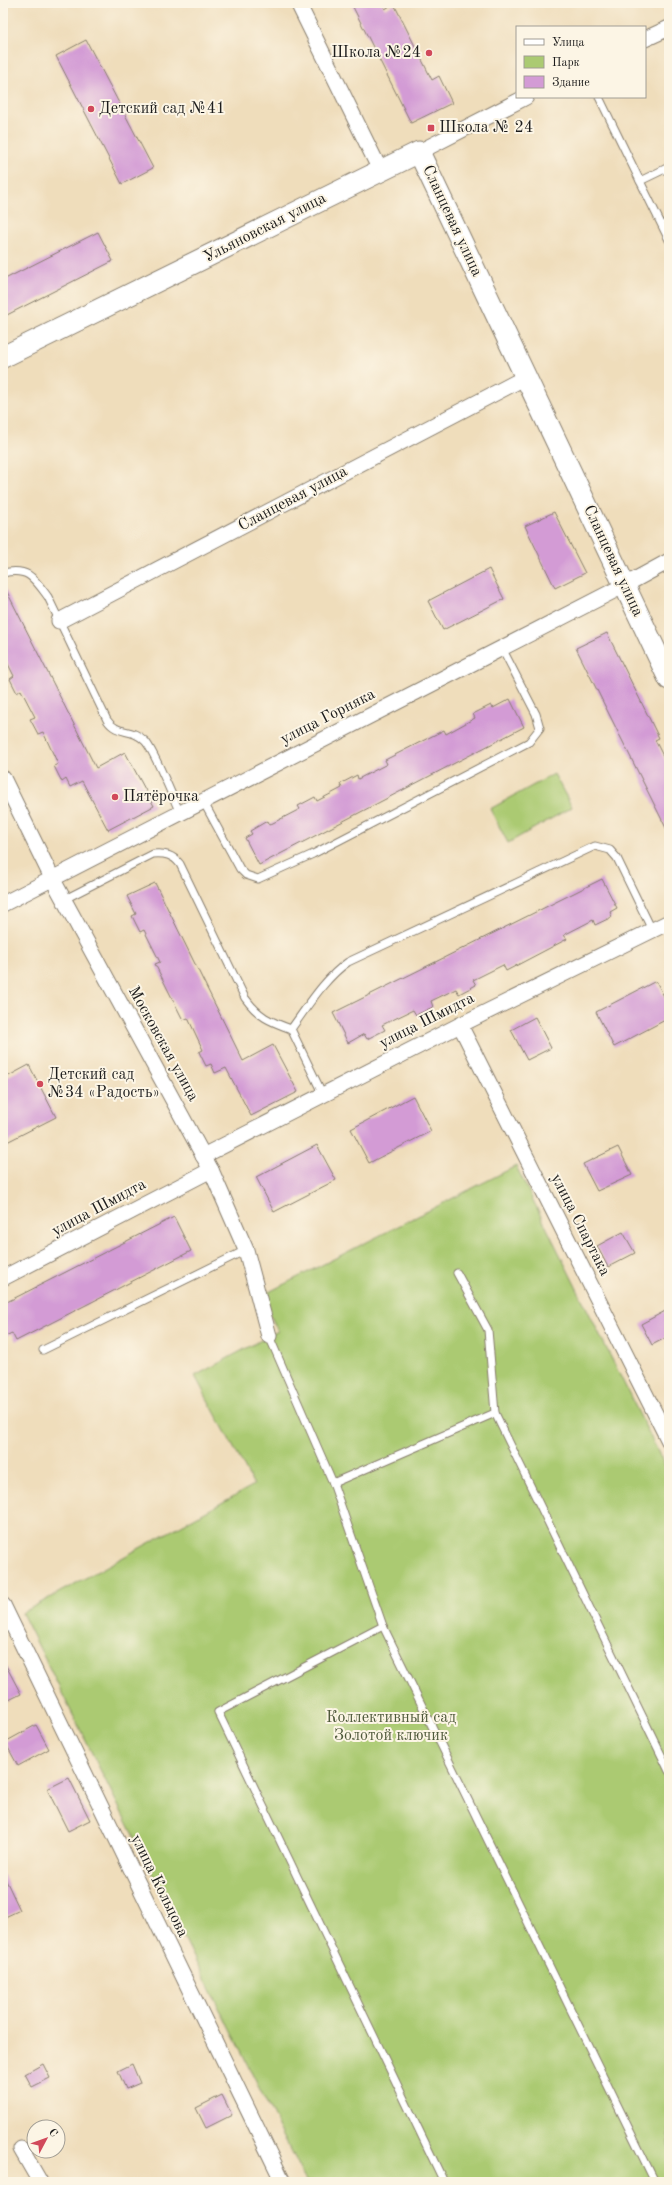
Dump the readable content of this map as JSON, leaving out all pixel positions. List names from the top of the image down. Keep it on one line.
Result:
{"streets":{"main road":["Сланцевая улица","Ульяновская улица"],"street":["улица Горняка","улица Шмидта","Московская улица","улица Спартака","улица Кольцова"]},"crossings":[["Сланцевая улица","Ульяновская улица"],["Сланцевая улица","улица Горняка"],["улица Горняка","Московская улица"],["улица Шмидта","Московская улица"],["улица Шмидта","улица Спартака"]],"parks":["Коллективный сад Золотой ключик"],"places":{"other":["Школа №24","Детский сад №41","Пятёрочка","Детский сад №34 «Радость»"],"transit":["Школа № 24"]},"legend":["Улица","Парк","Здание"],"north":"top right"}
